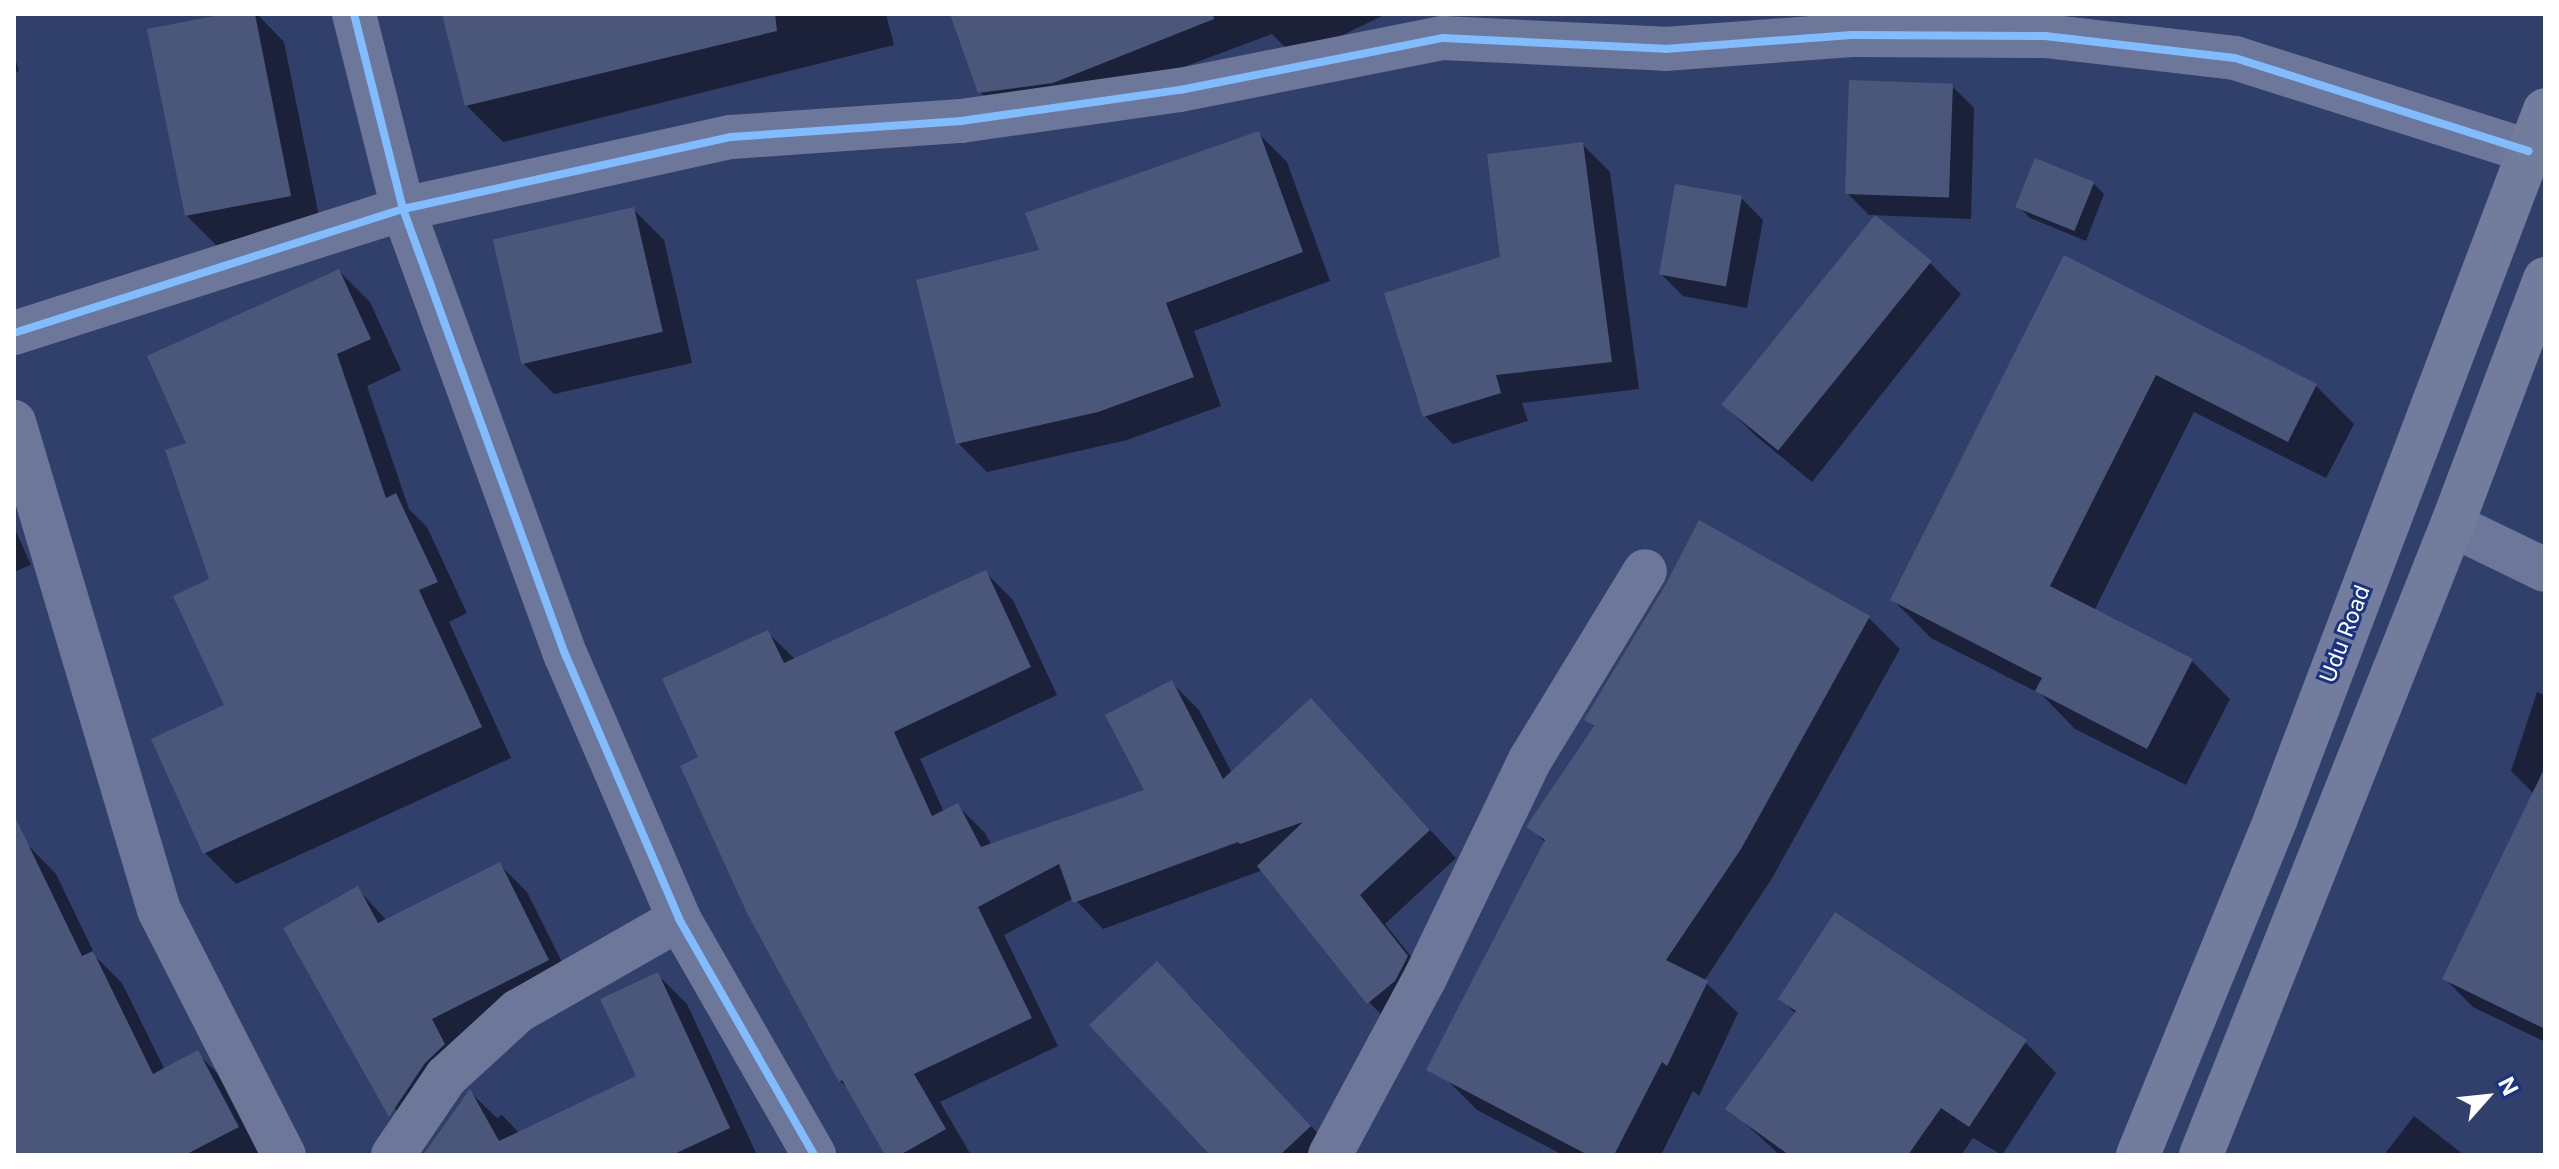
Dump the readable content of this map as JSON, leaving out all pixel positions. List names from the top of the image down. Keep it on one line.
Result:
{"streets":{"main road":["Udu Road"]},"north":"top right"}
